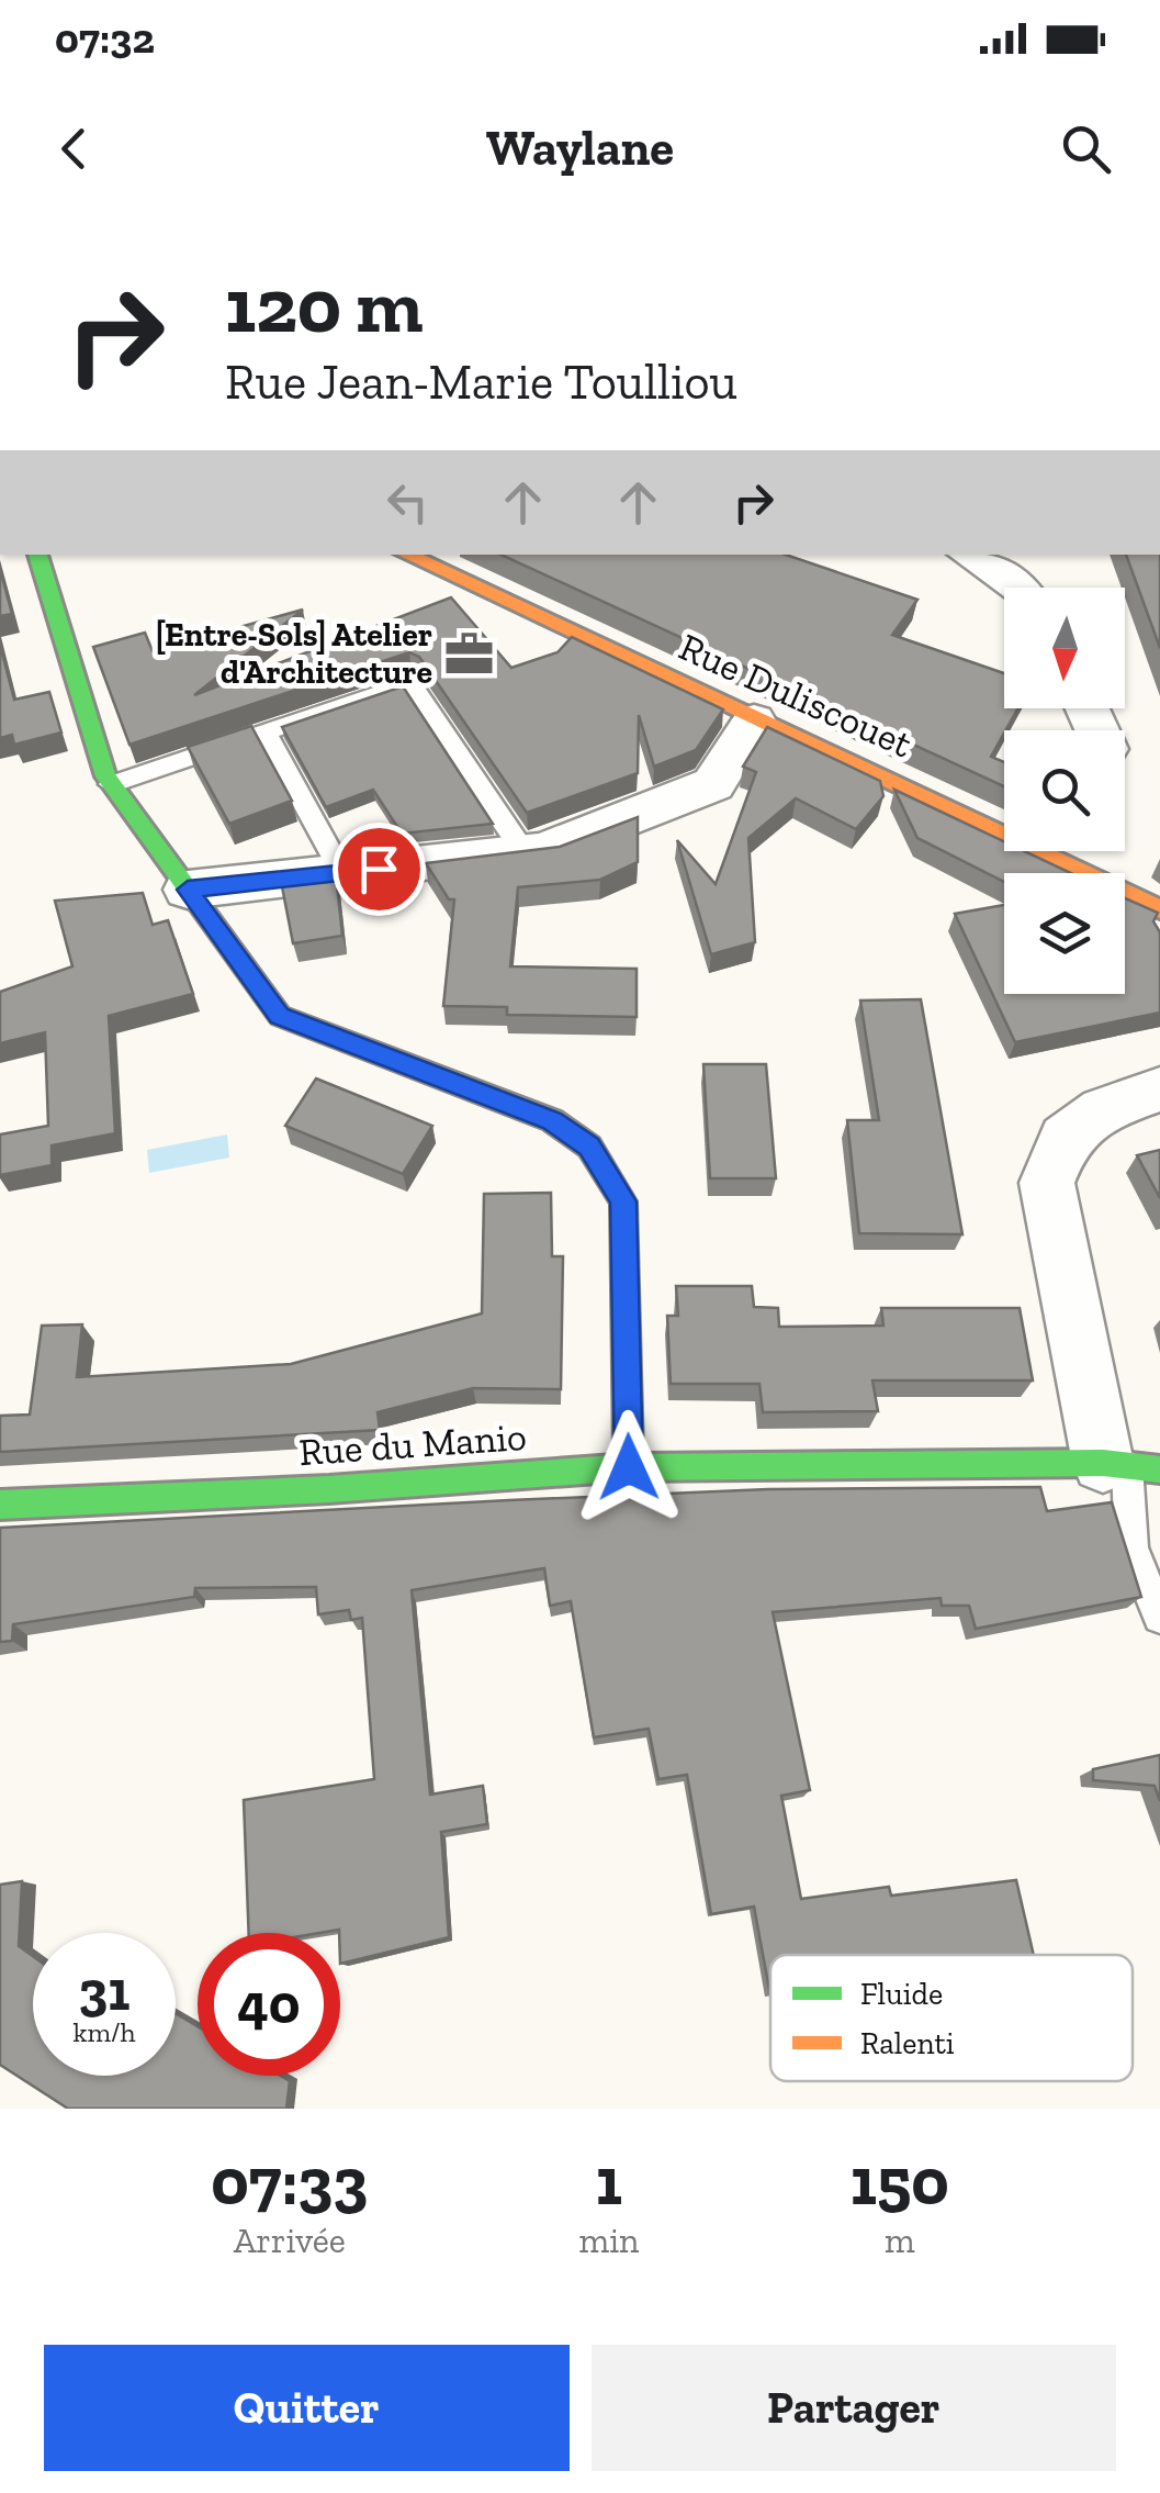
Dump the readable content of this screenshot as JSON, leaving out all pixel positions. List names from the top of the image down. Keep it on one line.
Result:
{"streets":{"street":["Rue Duliscouet","Rue du Manio"]},"places":{"office":["[Entre-Sols] Atelier d'Architecture"]},"legend":["Fluide","Ralenti"],"north":"bottom","page":{"status":"07:32","header":"Waylane","turn":["120 m","Rue Jean-Marie Toulliou"],"speed":"31 km/h","limit":"40","eta":["07:33","Arrivée","1","min","150","m"],"buttons":["Quitter","Partager"]}}
